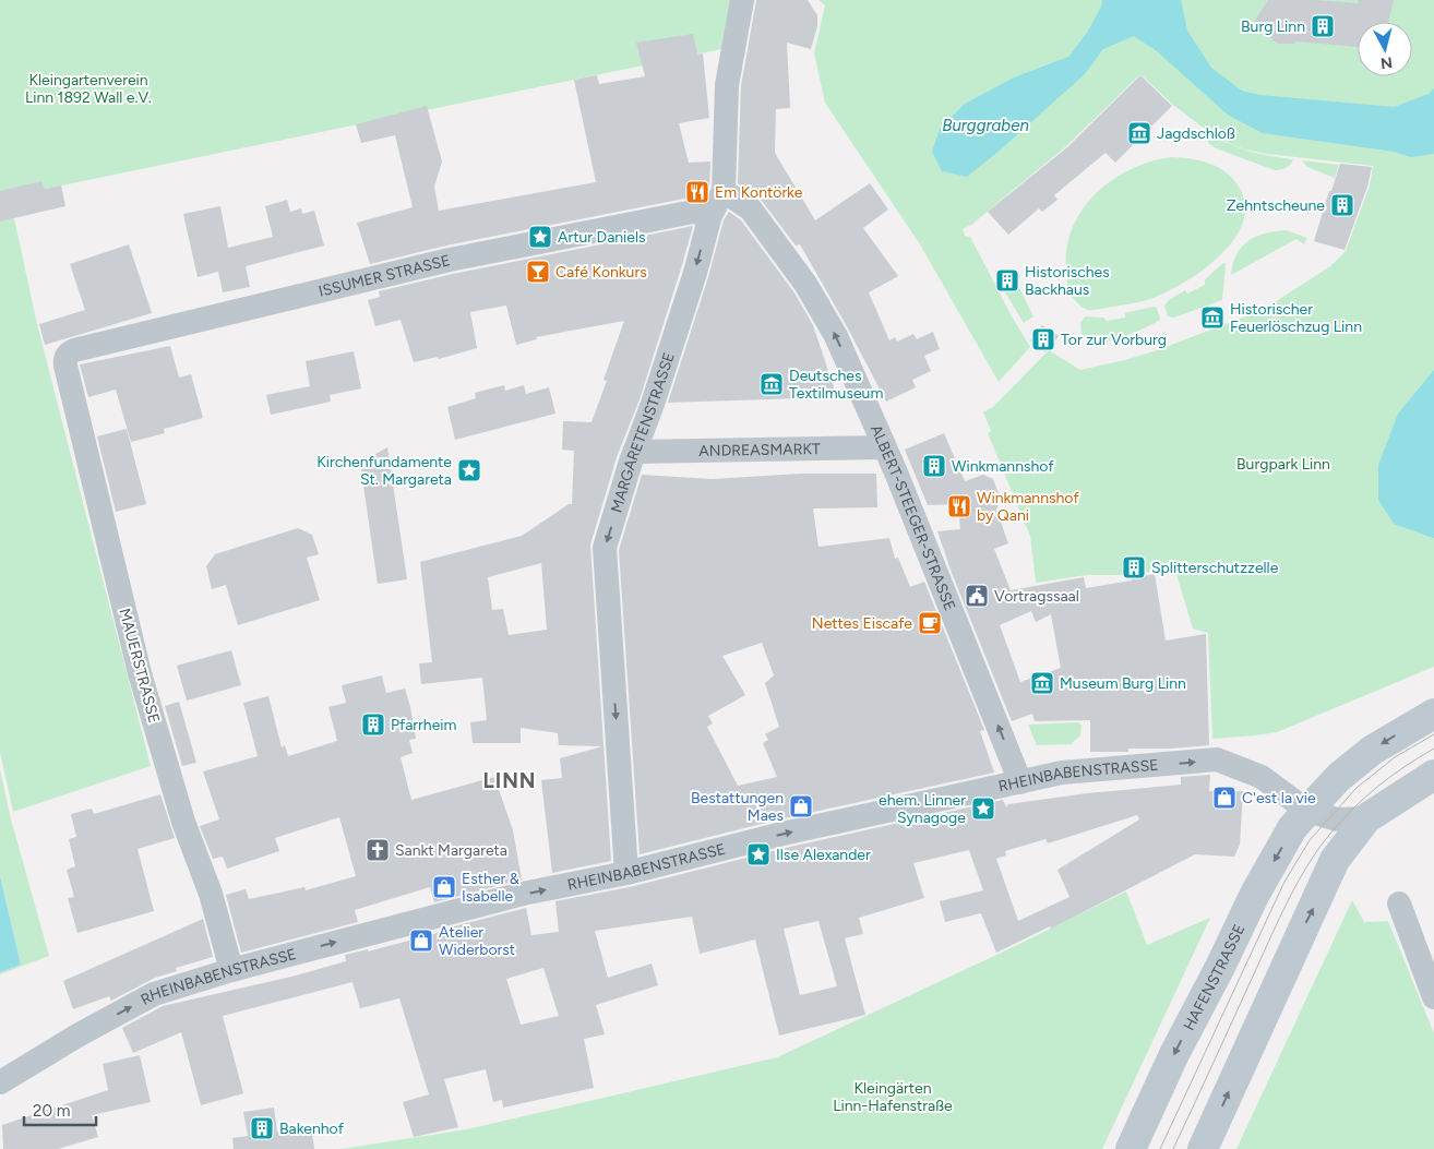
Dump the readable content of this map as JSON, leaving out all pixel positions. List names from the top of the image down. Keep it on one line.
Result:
{"streets":{"main road":["HAFENSTRASSE"],"street":["ISSUMER STRASSE","MARGARETENSTRASSE","ANDREASMARKT","ALBERT-STEEGER-STRASSE","MAUERSTRASSE","RHEINBABENSTRASSE"]},"crossings":[["ISSUMER STRASSE","MARGARETENSTRASSE"],["ISSUMER STRASSE","MAUERSTRASSE"],["MARGARETENSTRASSE","ANDREASMARKT"],["MARGARETENSTRASSE","ALBERT-STEEGER-STRASSE"],["MARGARETENSTRASSE","RHEINBABENSTRASSE"],["ANDREASMARKT","ALBERT-STEEGER-STRASSE"],["ALBERT-STEEGER-STRASSE","RHEINBABENSTRASSE"],["MAUERSTRASSE","RHEINBABENSTRASSE"],["RHEINBABENSTRASSE","HAFENSTRASSE"]],"one_way":["MARGARETENSTRASSE","ALBERT-STEEGER-STRASSE","RHEINBABENSTRASSE"],"districts":["LINN"],"water":["Burggraben"],"parks":["Kleingartenverein Linn 1892 Wall e.V.","Burgpark Linn","Kleingärten Linn-Hafenstraße"],"places":{"building":["Burg Linn","Zehntscheune","Historisches Backhaus","Tor zur Vorburg","Winkmannshof","Splitterschutzzelle","Pfarrheim","Bakenhof"],"museum":["Jagdschloß","Historischer Feuerlöschzug Linn","Deutsches Textilmuseum","Museum Burg Linn"],"restaurant":["Em Kontörke","Winkmannshof by Qani"],"place":["Artur Daniels","Kirchenfundamente St. Margareta","ehem. Linner Synagoge","Ilse Alexander"],"bar":["Café Konkurs"],"public building":["Vortragssaal"],"cafe":["Nettes Eiscafe"],"shop":["C'est la vie","Bestattungen Maes","Esther & Isabelle","Atelier Widerborst"],"church":["Sankt Margareta"]},"scale_bar":"20 m","north":"bottom"}
